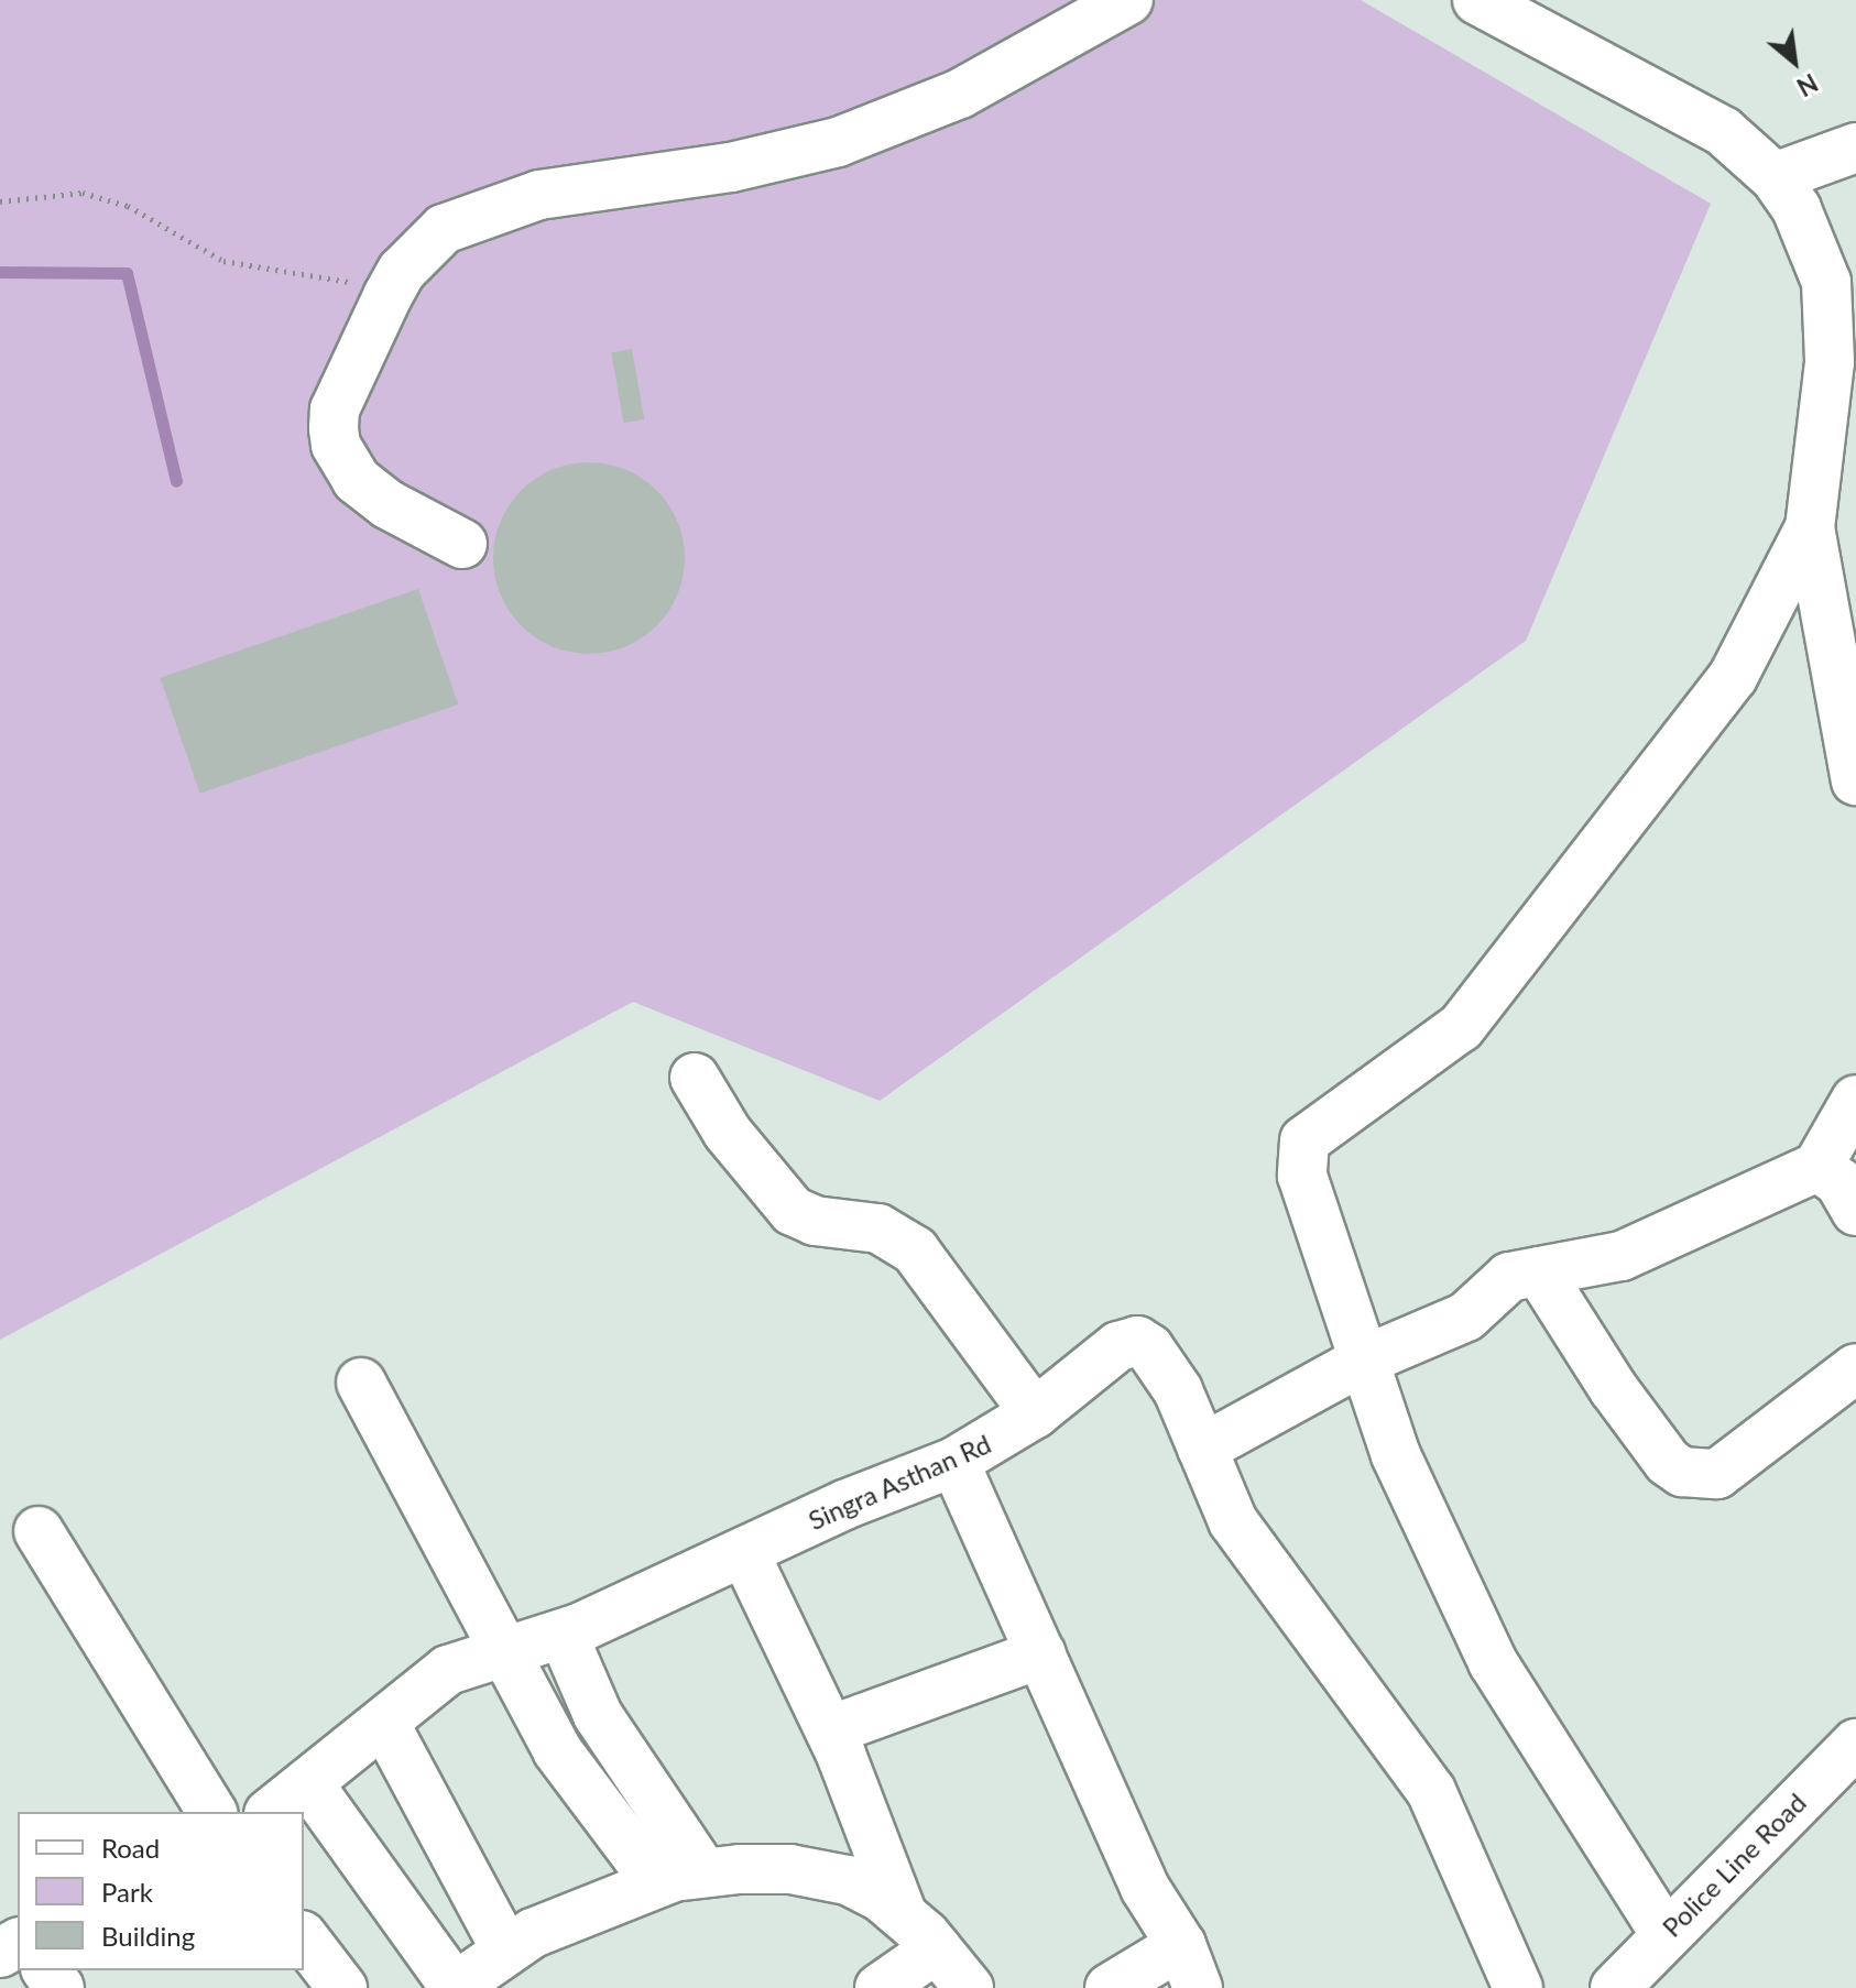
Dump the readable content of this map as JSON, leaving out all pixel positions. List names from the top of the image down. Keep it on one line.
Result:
{"streets":{"street":["Singra Asthan Rd","Police Line Road"]},"legend":["Road","Park","Building"],"north":"bottom right"}
